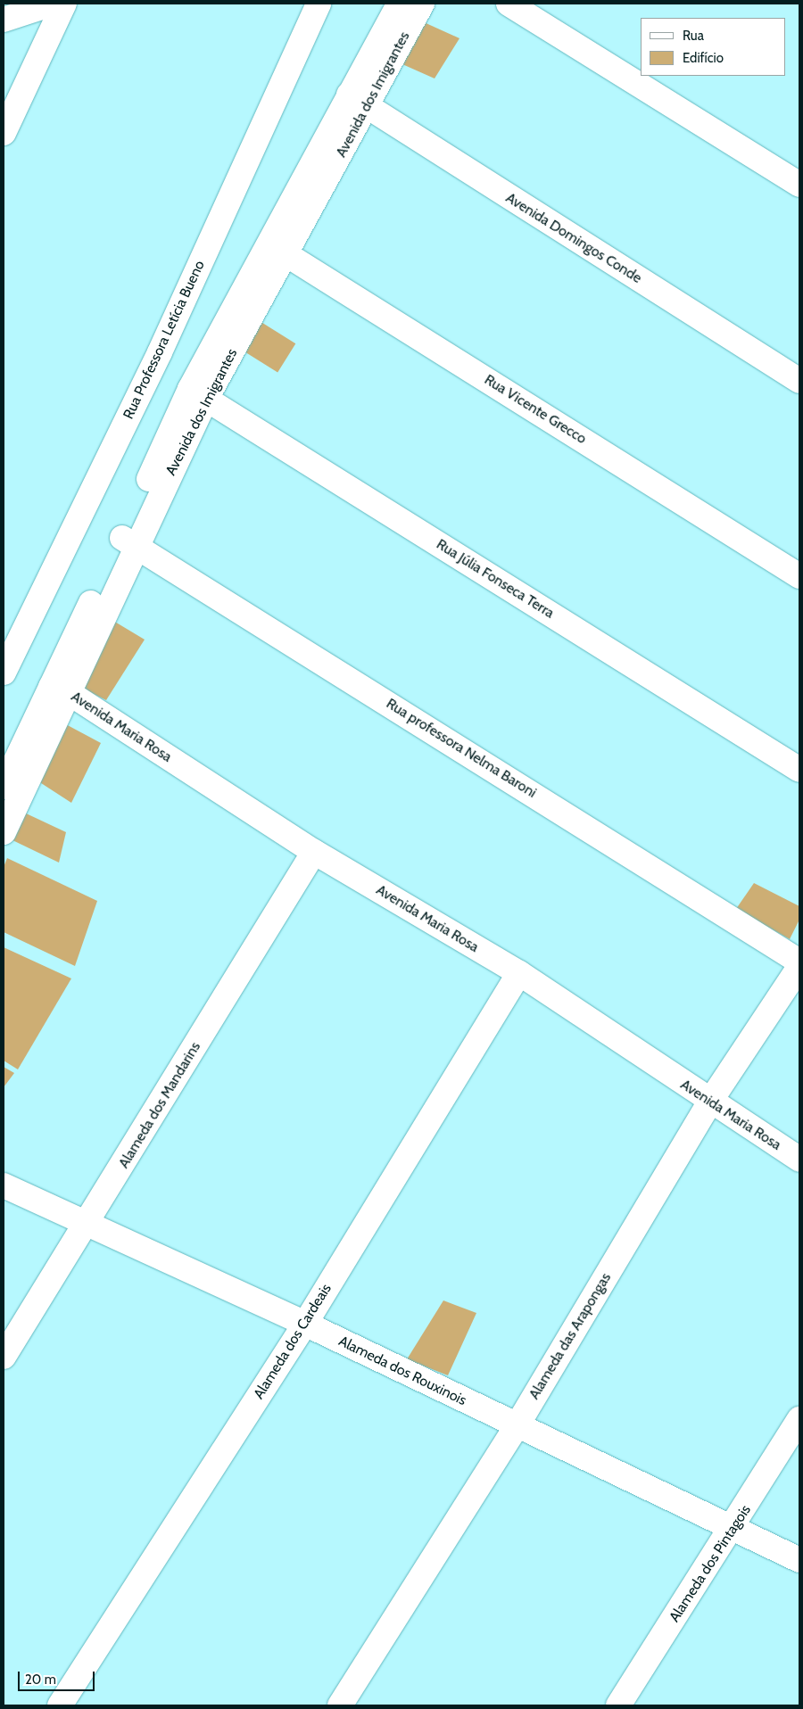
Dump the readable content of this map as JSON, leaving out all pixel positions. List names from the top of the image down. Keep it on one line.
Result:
{"streets":{"street":["Avenida dos Imigrantes","Avenida Domingos Conde","Rua Professora Letícia Bueno","Rua Vicente Grecco","Rua Júlia Fonseca Terra","Avenida Maria Rosa","Rua professora Nelma Baroni","Alameda dos Mandarins","Alameda das Arapongas","Alameda dos Cardeais","Alameda dos Rouxinois","Alameda dos Pintagois"]},"crossings":[["Avenida dos Imigrantes","Avenida Domingos Conde"],["Avenida dos Imigrantes","Rua Vicente Grecco"],["Avenida dos Imigrantes","Rua Júlia Fonseca Terra"],["Avenida dos Imigrantes","Avenida Maria Rosa"],["Avenida dos Imigrantes","Rua professora Nelma Baroni"],["Avenida Maria Rosa","Alameda dos Mandarins"],["Avenida Maria Rosa","Alameda das Arapongas"],["Avenida Maria Rosa","Alameda dos Cardeais"],["Alameda dos Mandarins","Alameda dos Rouxinois"],["Alameda das Arapongas","Alameda dos Rouxinois"],["Alameda dos Cardeais","Alameda dos Rouxinois"],["Alameda dos Rouxinois","Alameda dos Pintagois"]],"legend":["Rua","Edifício"],"scale_bar":"20 m"}
